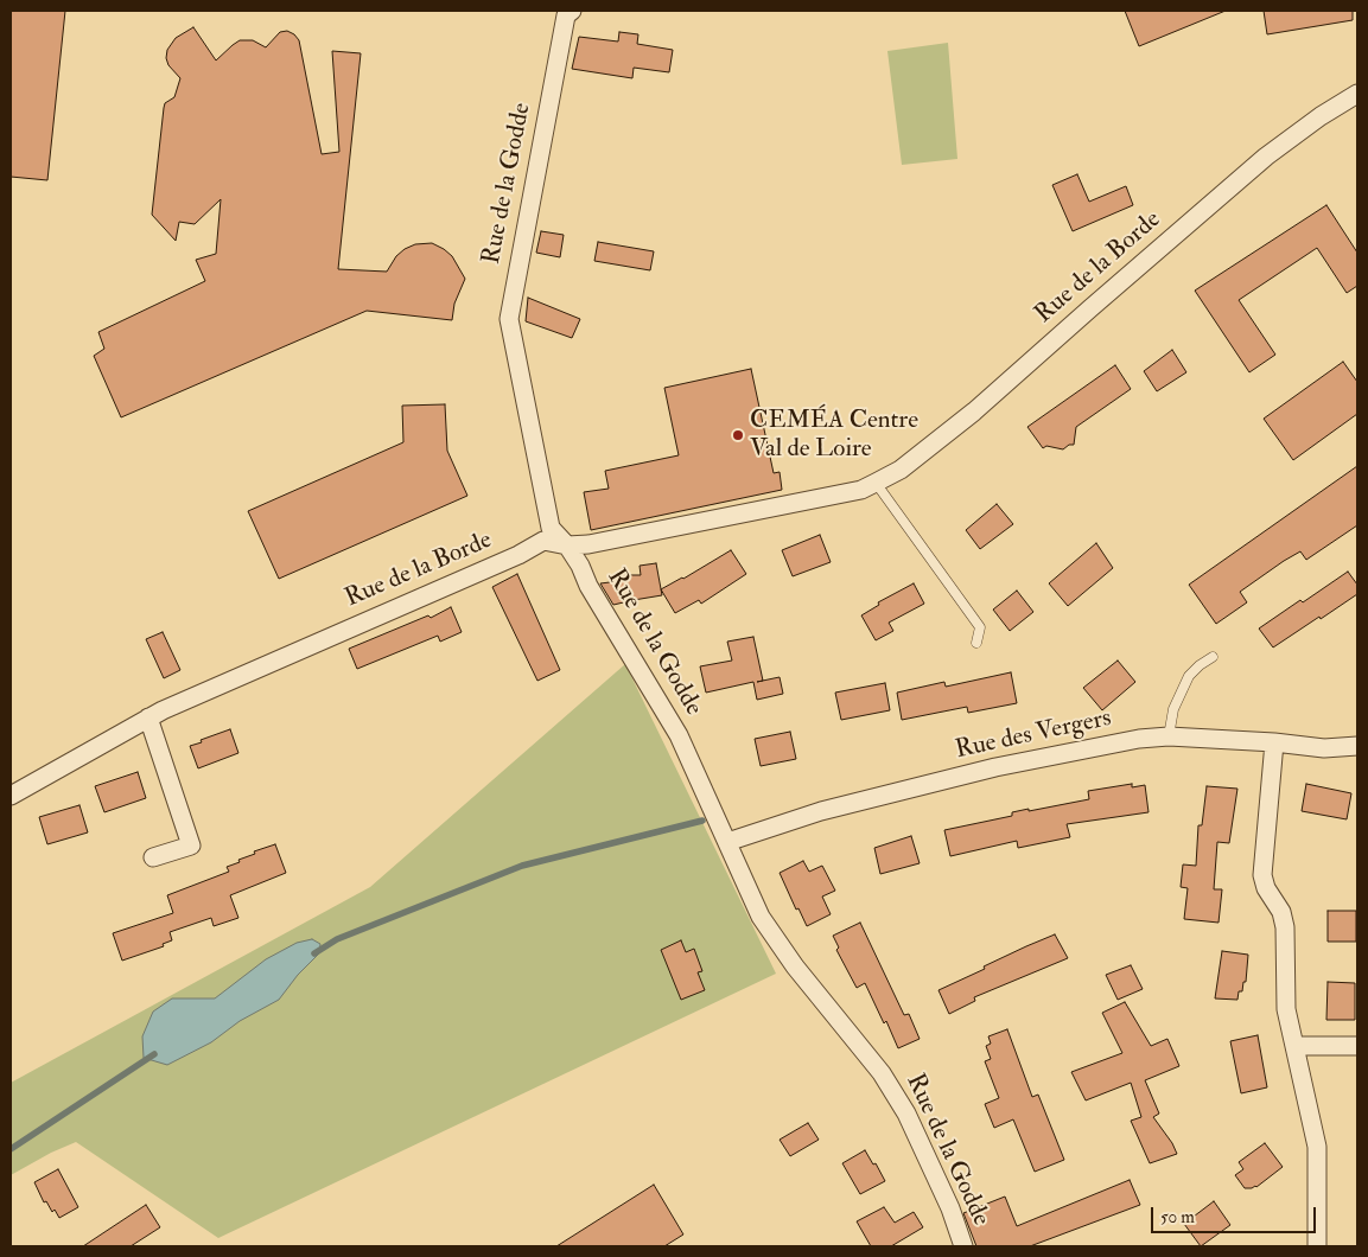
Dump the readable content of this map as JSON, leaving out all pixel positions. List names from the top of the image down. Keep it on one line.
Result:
{"streets":{"street":["Rue de la Godde","Rue de la Borde","Rue des Vergers"]},"crossings":[["Rue de la Godde","Rue de la Borde"],["Rue de la Godde","Rue des Vergers"]],"places":["CEMÉA Centre Val de Loire"],"scale_bar":"50 m"}
